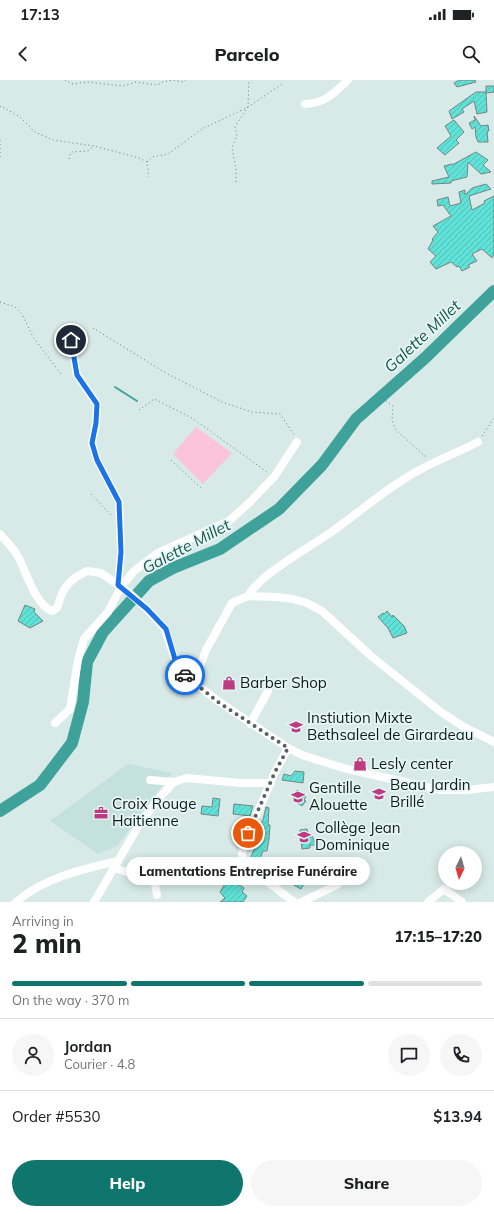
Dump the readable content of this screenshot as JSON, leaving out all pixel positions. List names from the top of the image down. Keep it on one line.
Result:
{"water":["Galette Millet"],"places":{"shop":["Barber Shop","Lesly center"],"school or university":["Instiution Mixte Bethsaleel de Girardeau","Beau Jardin Brillé","Gentille Alouette","Collège Jean Dominique"],"office":["Croix Rouge Haitienne"],"other":["Lamentations Entreprise Funéraire"]},"north":"bottom","page":{"status":"17:13","header":"Parcelo","bubble":"Lamentations Entreprise Funéraire","heading":["2 min","Arriving in","17:15–17:20"],"panel":["Jordan","Courier · 4.8","Order #5530","$13.94"],"bar":"On the way · 370 m","buttons":["Help","Share"]}}
